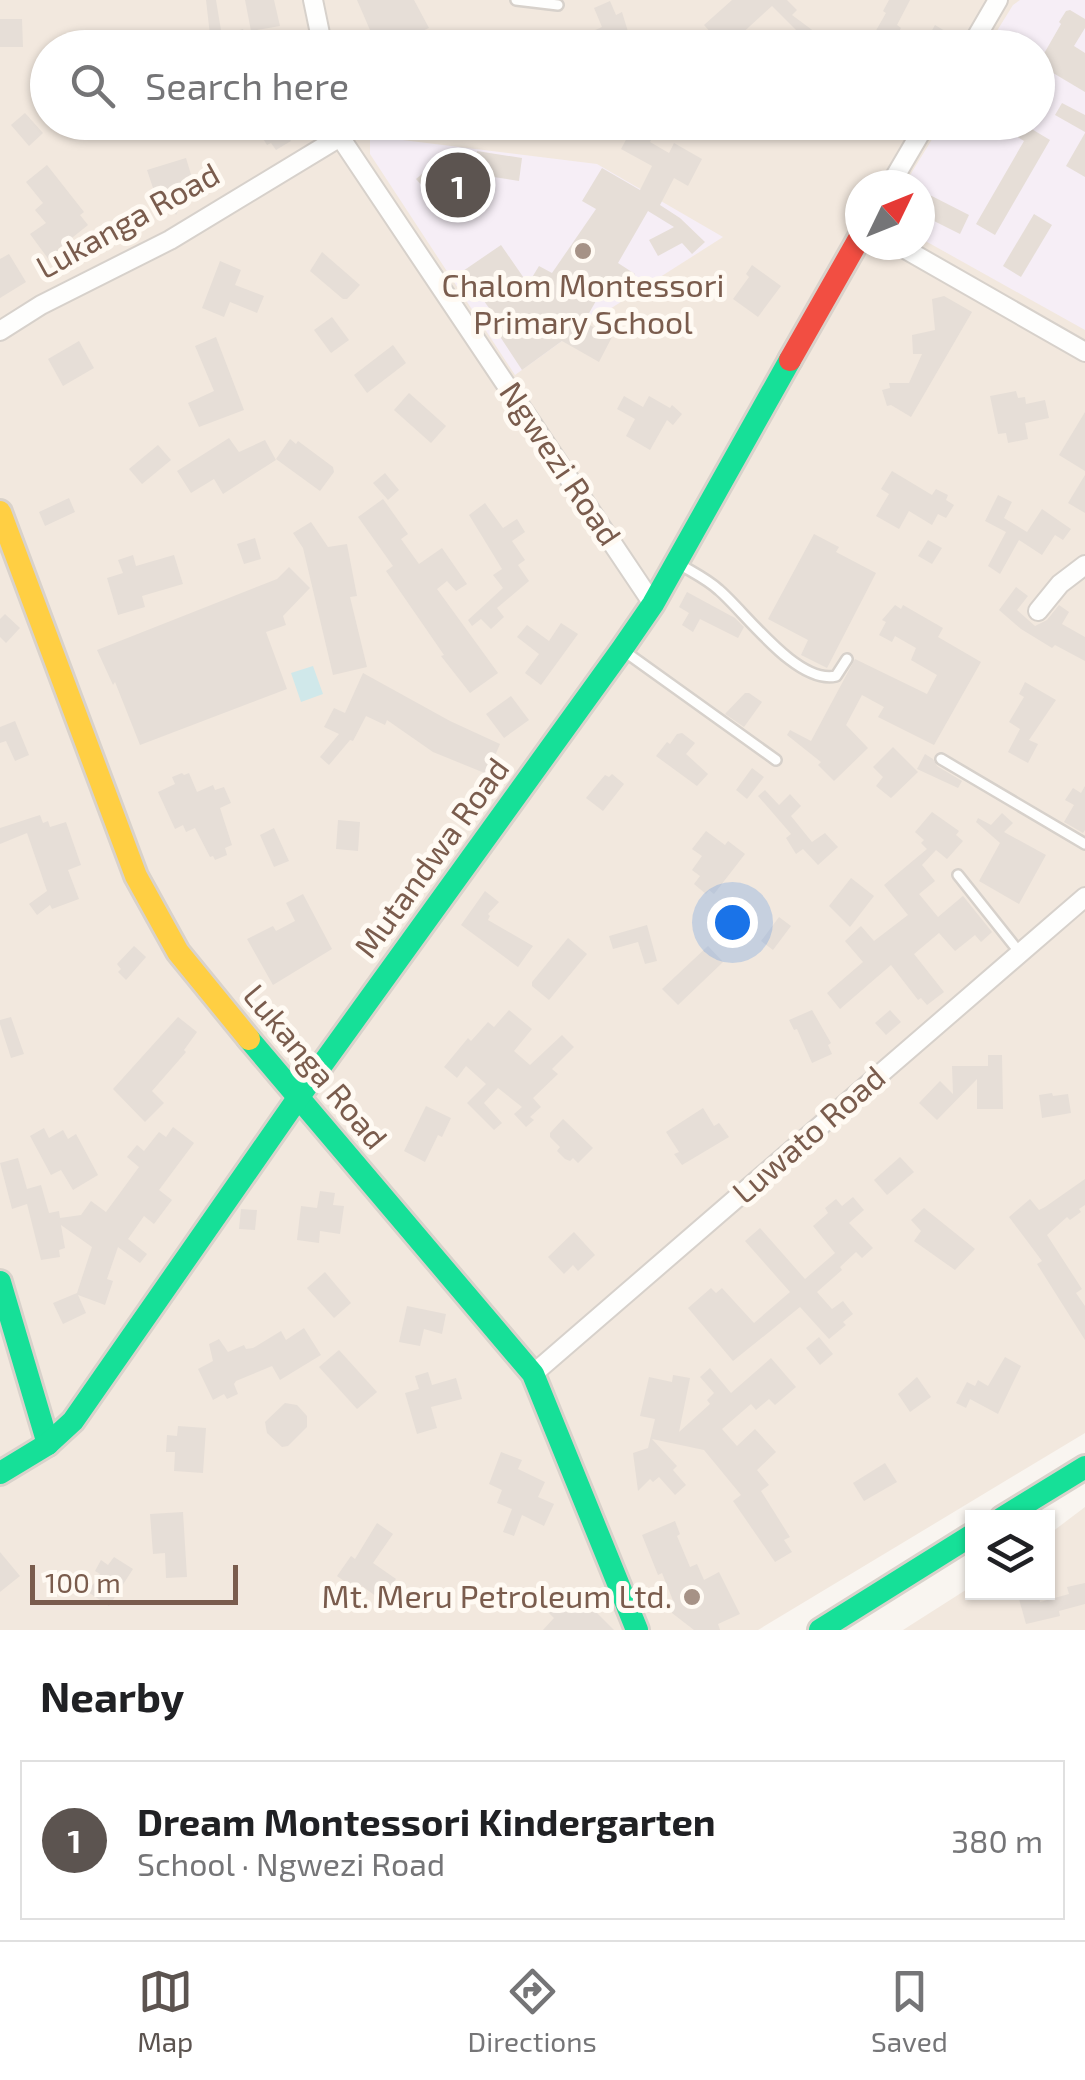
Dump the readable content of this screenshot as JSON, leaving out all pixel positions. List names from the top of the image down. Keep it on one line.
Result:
{"streets":{"street":["Lukanga Road","Ngwezi Road","Mutandwa Road","Luwato Road"]},"crossings":[["Lukanga Road","Mutandwa Road"],["Lukanga Road","Luwato Road"],["Ngwezi Road","Mutandwa Road"]],"places":["Chalom Montessori Primary School","Mt. Meru Petroleum Ltd."],"scale_bar":"100 m","north":"top right","page":{"search":"Search here","pins":"1","scale":"100 m","heading":"Nearby","list":[{"mark":"1","name":"Dream Montessori Kindergarten","note":"School · Ngwezi Road","value":"380 m"}],"nav":["Map","Directions","Saved"]}}
